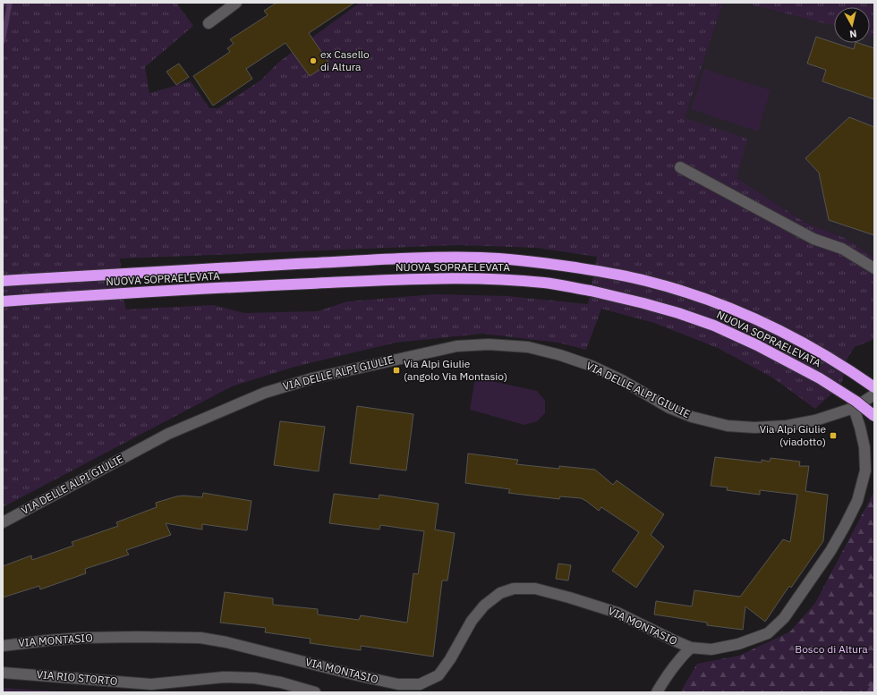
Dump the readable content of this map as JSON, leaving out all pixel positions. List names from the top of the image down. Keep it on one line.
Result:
{"streets":{"highway":["NUOVA SOPRAELEVATA"],"street":["VIA DELLE ALPI GIULIE","VIA MONTASIO","VIA RIO STORTO"]},"crossings":[["VIA DELLE ALPI GIULIE","VIA MONTASIO"]],"parks":["Bosco di Altura"],"places":{"other":["ex Casello di Altura"],"transit":["Via Alpi Giulie (angolo Via Montasio)","Via Alpi Giulie (viadotto)"]},"north":"bottom"}
